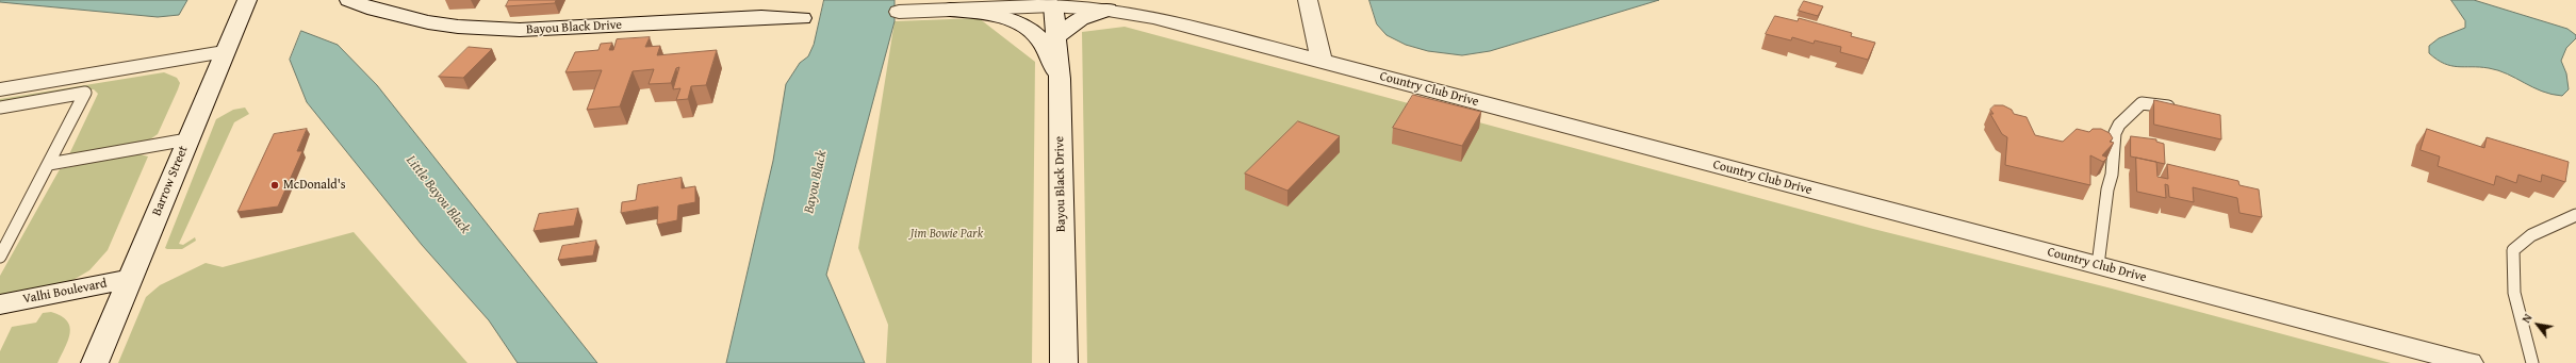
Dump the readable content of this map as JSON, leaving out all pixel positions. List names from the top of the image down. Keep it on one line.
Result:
{"streets":{"street":["Bayou Black Drive","Country Club Drive","Barrow Street","Valhi Boulevard"]},"crossings":[["Bayou Black Drive","Country Club Drive"],["Barrow Street","Valhi Boulevard"]],"water":["Bayou Black","Little Bayou Black"],"parks":["Jim Bowie Park"],"places":["McDonald's"],"north":"top left"}
